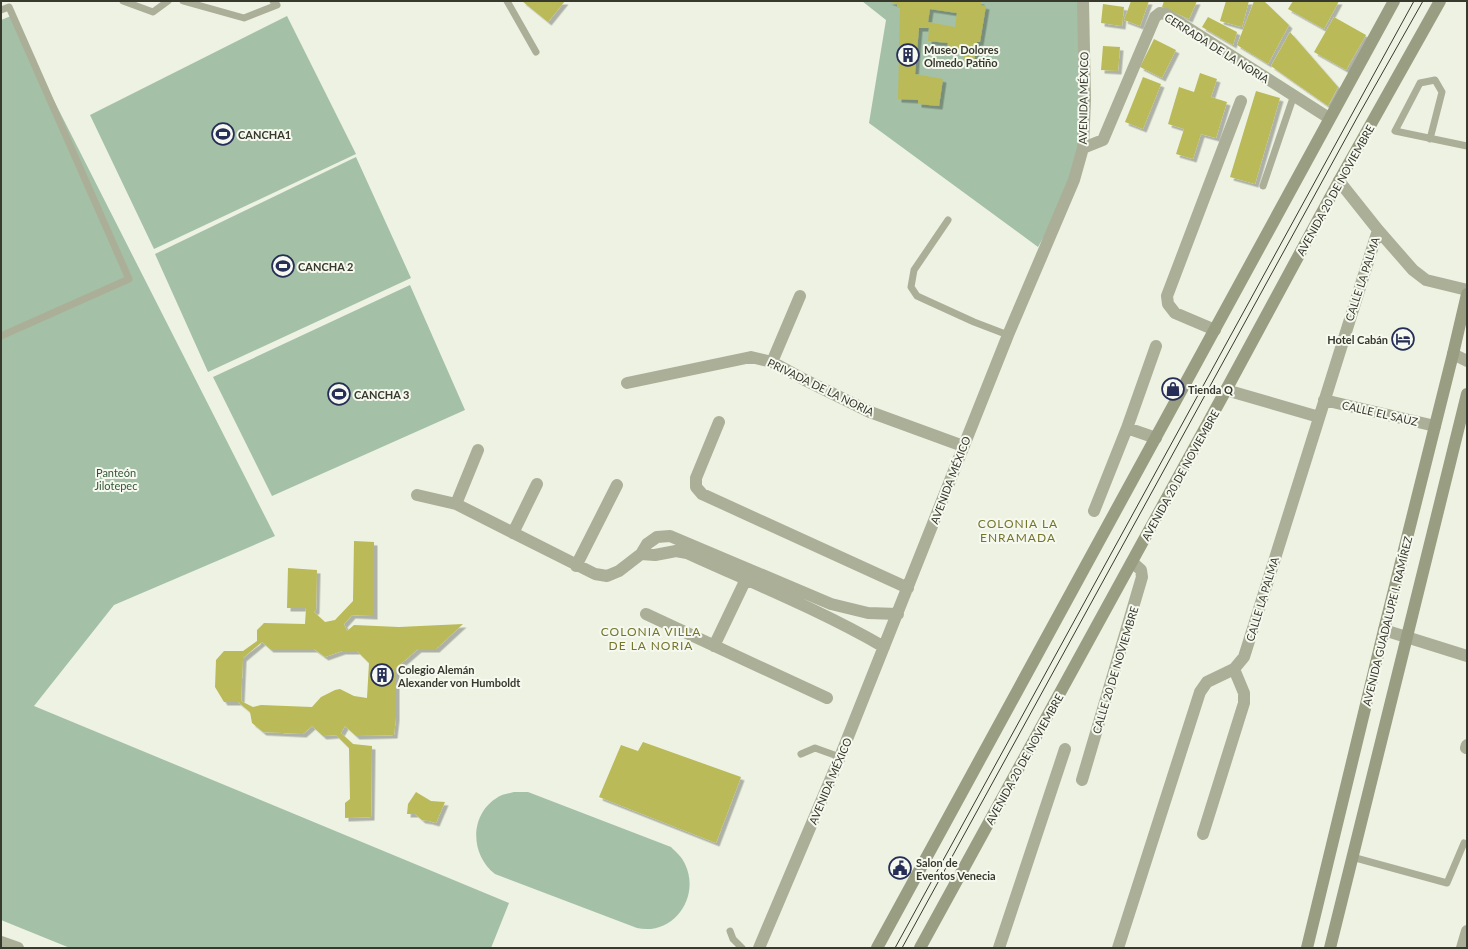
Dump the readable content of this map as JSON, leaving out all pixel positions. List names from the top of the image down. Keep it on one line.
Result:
{"streets":{"main road":["AVENIDA 20 DE NOVIEMBRE","AVENIDA GUADALUPE I. RAMÍREZ"],"street":["CERRADA DE LA NORIA","AVENIDA MÉXICO","CALLE LA PALMA","PRIVADA DE LA NORIA","CALLE EL SAUZ","CALLE 20 DE NOVIEMBRE"]},"crossings":[["CERRADA DE LA NORIA","AVENIDA MÉXICO"],["AVENIDA MÉXICO","PRIVADA DE LA NORIA"],["AVENIDA 20 DE NOVIEMBRE","CALLE 20 DE NOVIEMBRE"],["CALLE LA PALMA","CALLE EL SAUZ"],["CALLE EL SAUZ","AVENIDA GUADALUPE I. RAMÍREZ"]],"districts":["COLONIA LA ENRAMADA","COLONIA VILLA DE LA NORIA"],"parks":["Panteón Jilotepec"],"places":{"building":["Museo Dolores Olmedo Patiño","Colegio Alemán Alexander von Humboldt"],"sports":["CANCHA1","CANCHA 2","CANCHA 3"],"hotel":["Hotel Cabán"],"shop":["Tienda Q"],"public building":["Salon de Eventos Venecia"]}}
